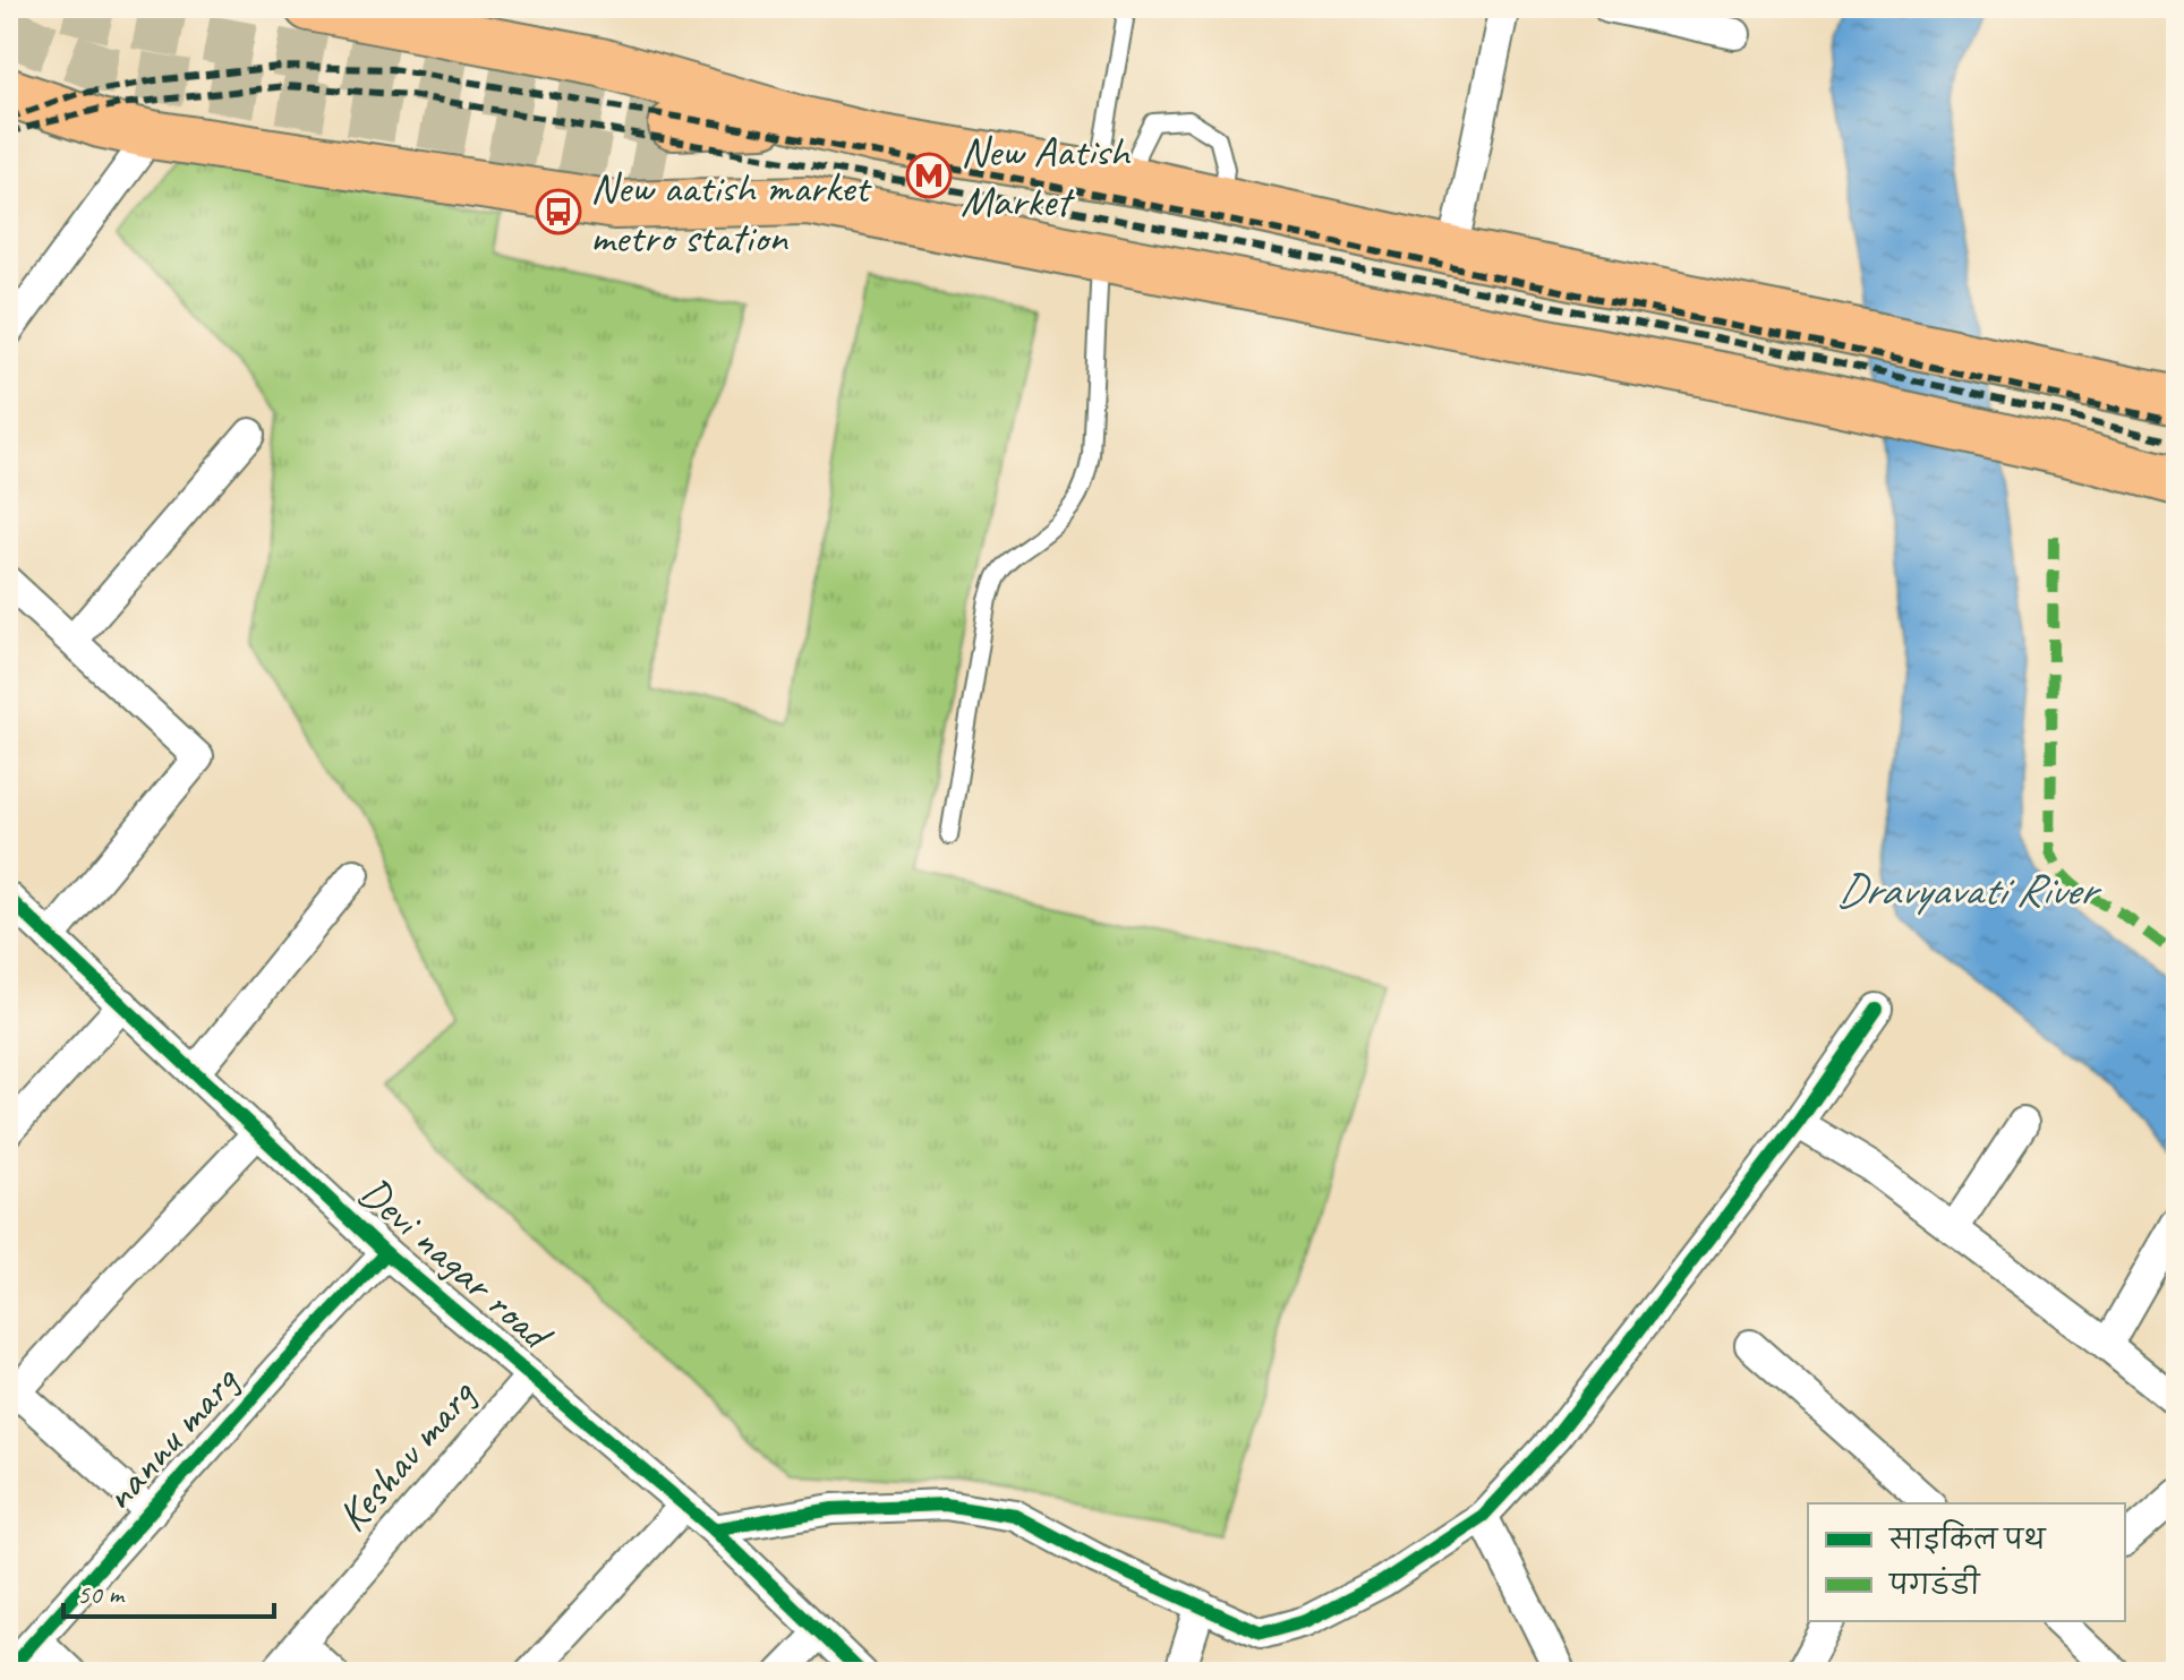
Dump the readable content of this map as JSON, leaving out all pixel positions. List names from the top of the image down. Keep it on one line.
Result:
{"streets":{"street":["Devi nagar road","nannu marg","Keshav marg"]},"crossings":[["Devi nagar road","nannu marg"],["Devi nagar road","Keshav marg"]],"water":["Dravyavati River"],"places":{"metro station":["New Aatish Market"],"bus stop":["New aatish market metro station"]},"legend":["साइकिल पथ","पगडंडी"],"scale_bar":"50 m"}
